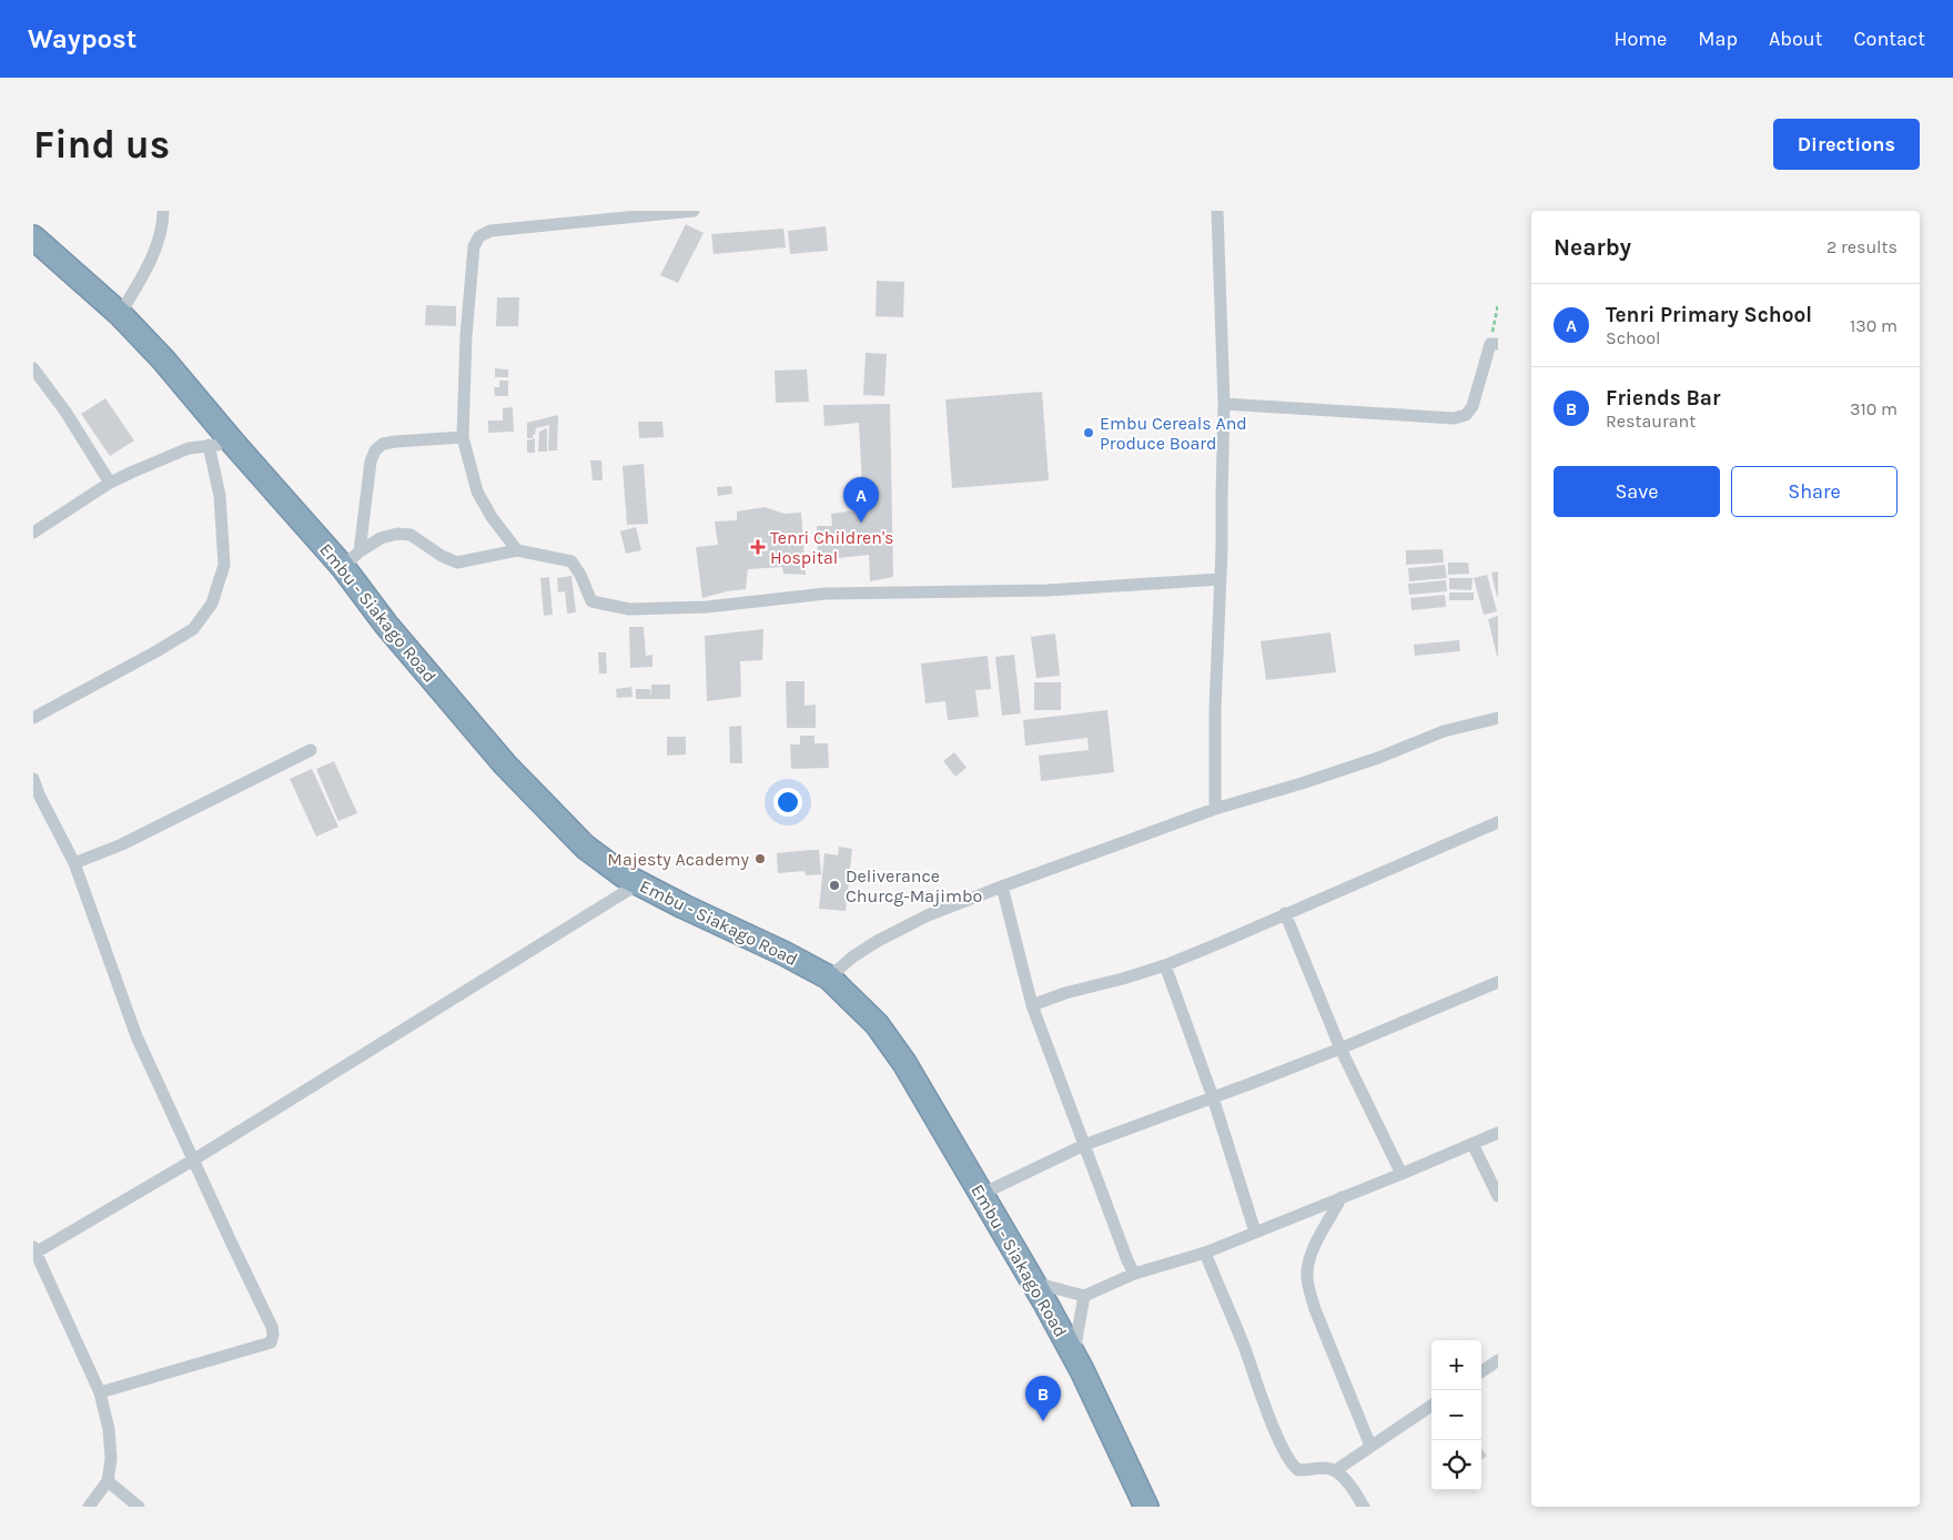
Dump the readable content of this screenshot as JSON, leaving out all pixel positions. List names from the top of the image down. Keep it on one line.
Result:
{"streets":{"highway":["Embu - Siakago Road"]},"places":{"other":["Embu Cereals And Produce Board","Majesty Academy","Deliverance Churcg-Majimbo"],"health":["Tenri Children's Hospital"]},"page":{"header":"Waypost","nav":["Home","Map","About","Contact"],"buttons":["Directions",["Save","Share"]],"title":"Find us","heading":["Nearby","2 results"],"list":[{"mark":"A","name":"Tenri Primary School","note":"School","value":"130 m"},{"mark":"B","name":"Friends Bar","note":"Restaurant","value":"310 m"}],"pins":["A","B"],"map_buttons":["+","−"]}}
